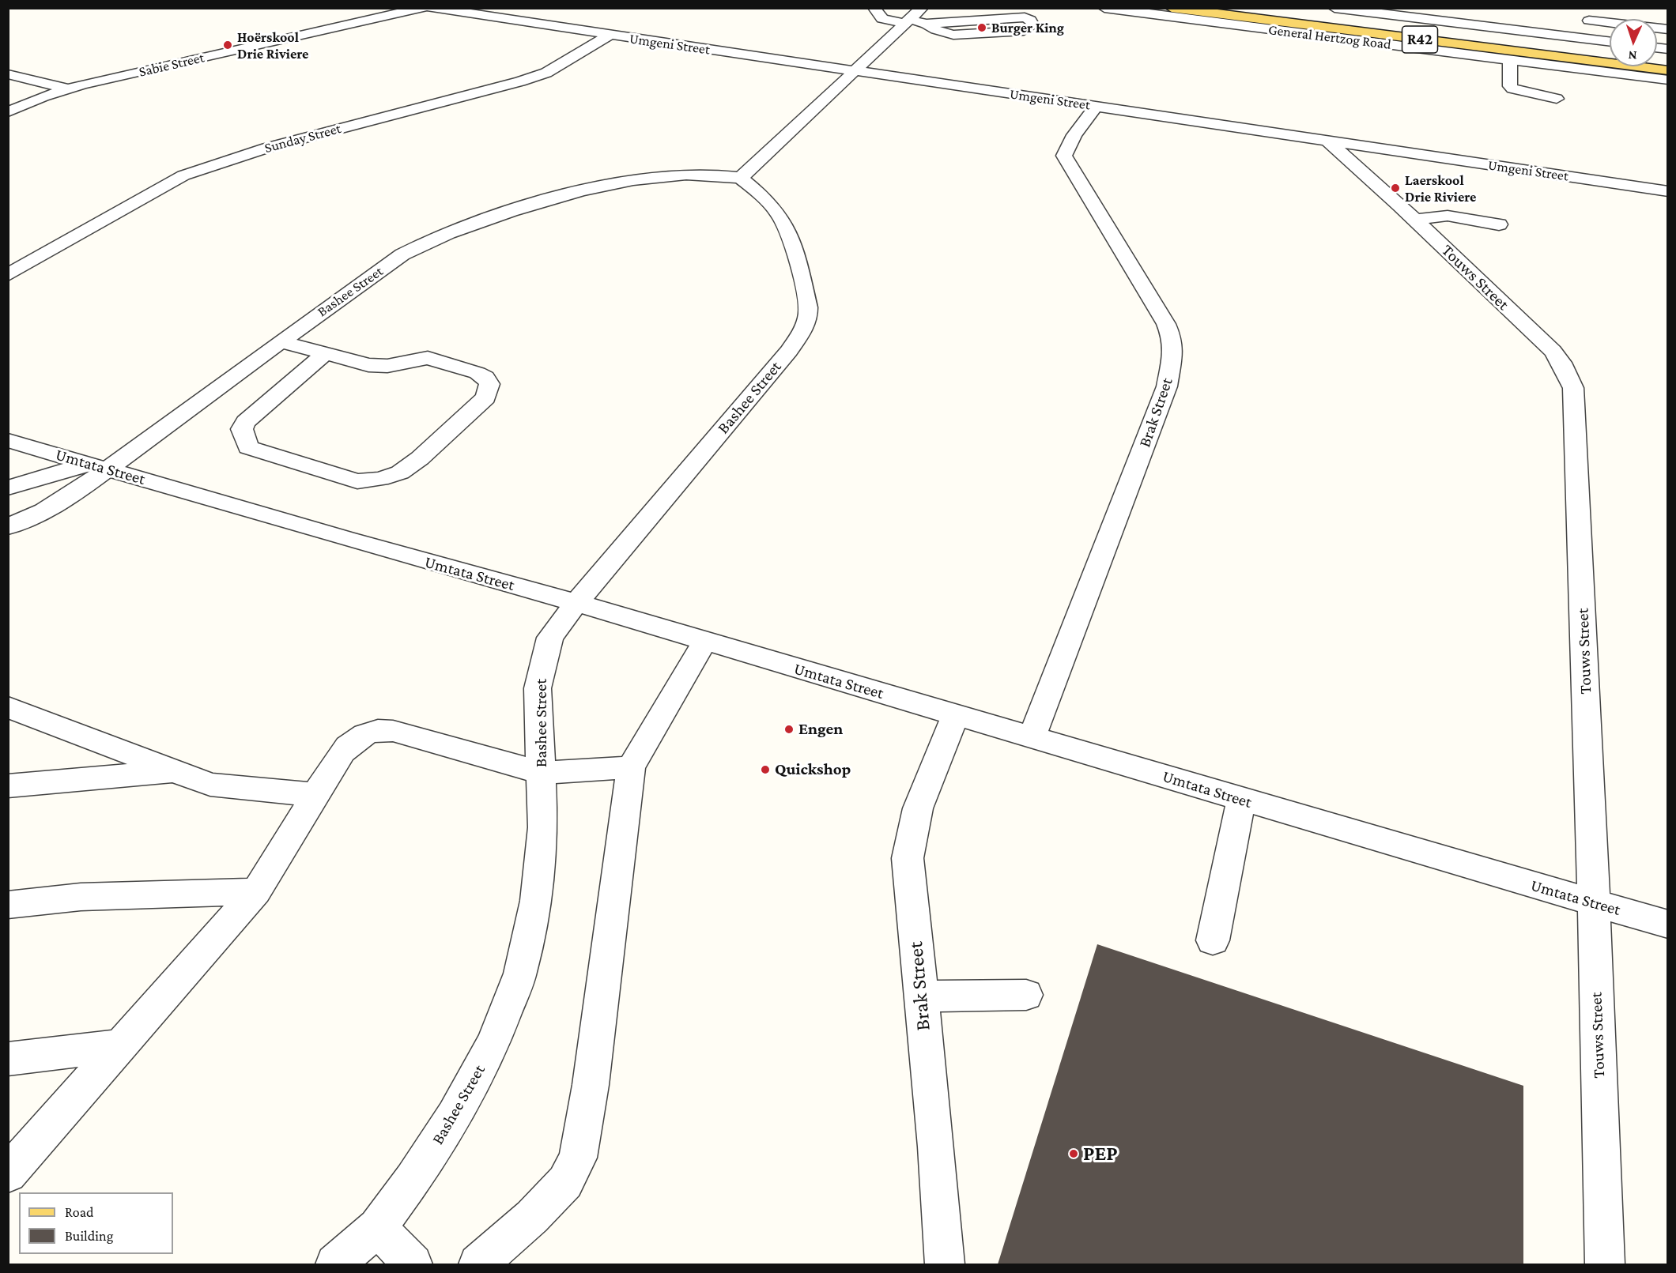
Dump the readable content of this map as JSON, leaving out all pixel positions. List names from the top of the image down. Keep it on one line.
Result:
{"streets":{"main road":["General Hertzog Road","R42"],"street":["Umgeni Street","Sabie Street","Sunday Street","Touws Street","Bashee Street","Brak Street","Umtata Street"]},"crossings":[["Umgeni Street","Sunday Street"],["Umgeni Street","Touws Street"],["Umgeni Street","Brak Street"],["Touws Street","Umtata Street"],["Bashee Street","Umtata Street"],["Brak Street","Umtata Street"]],"places":["Burger King","Hoërskool Drie Riviere","Laerskool Drie Riviere","Engen","Quickshop","PEP"],"legend":["Road","Building"],"north":"bottom"}
